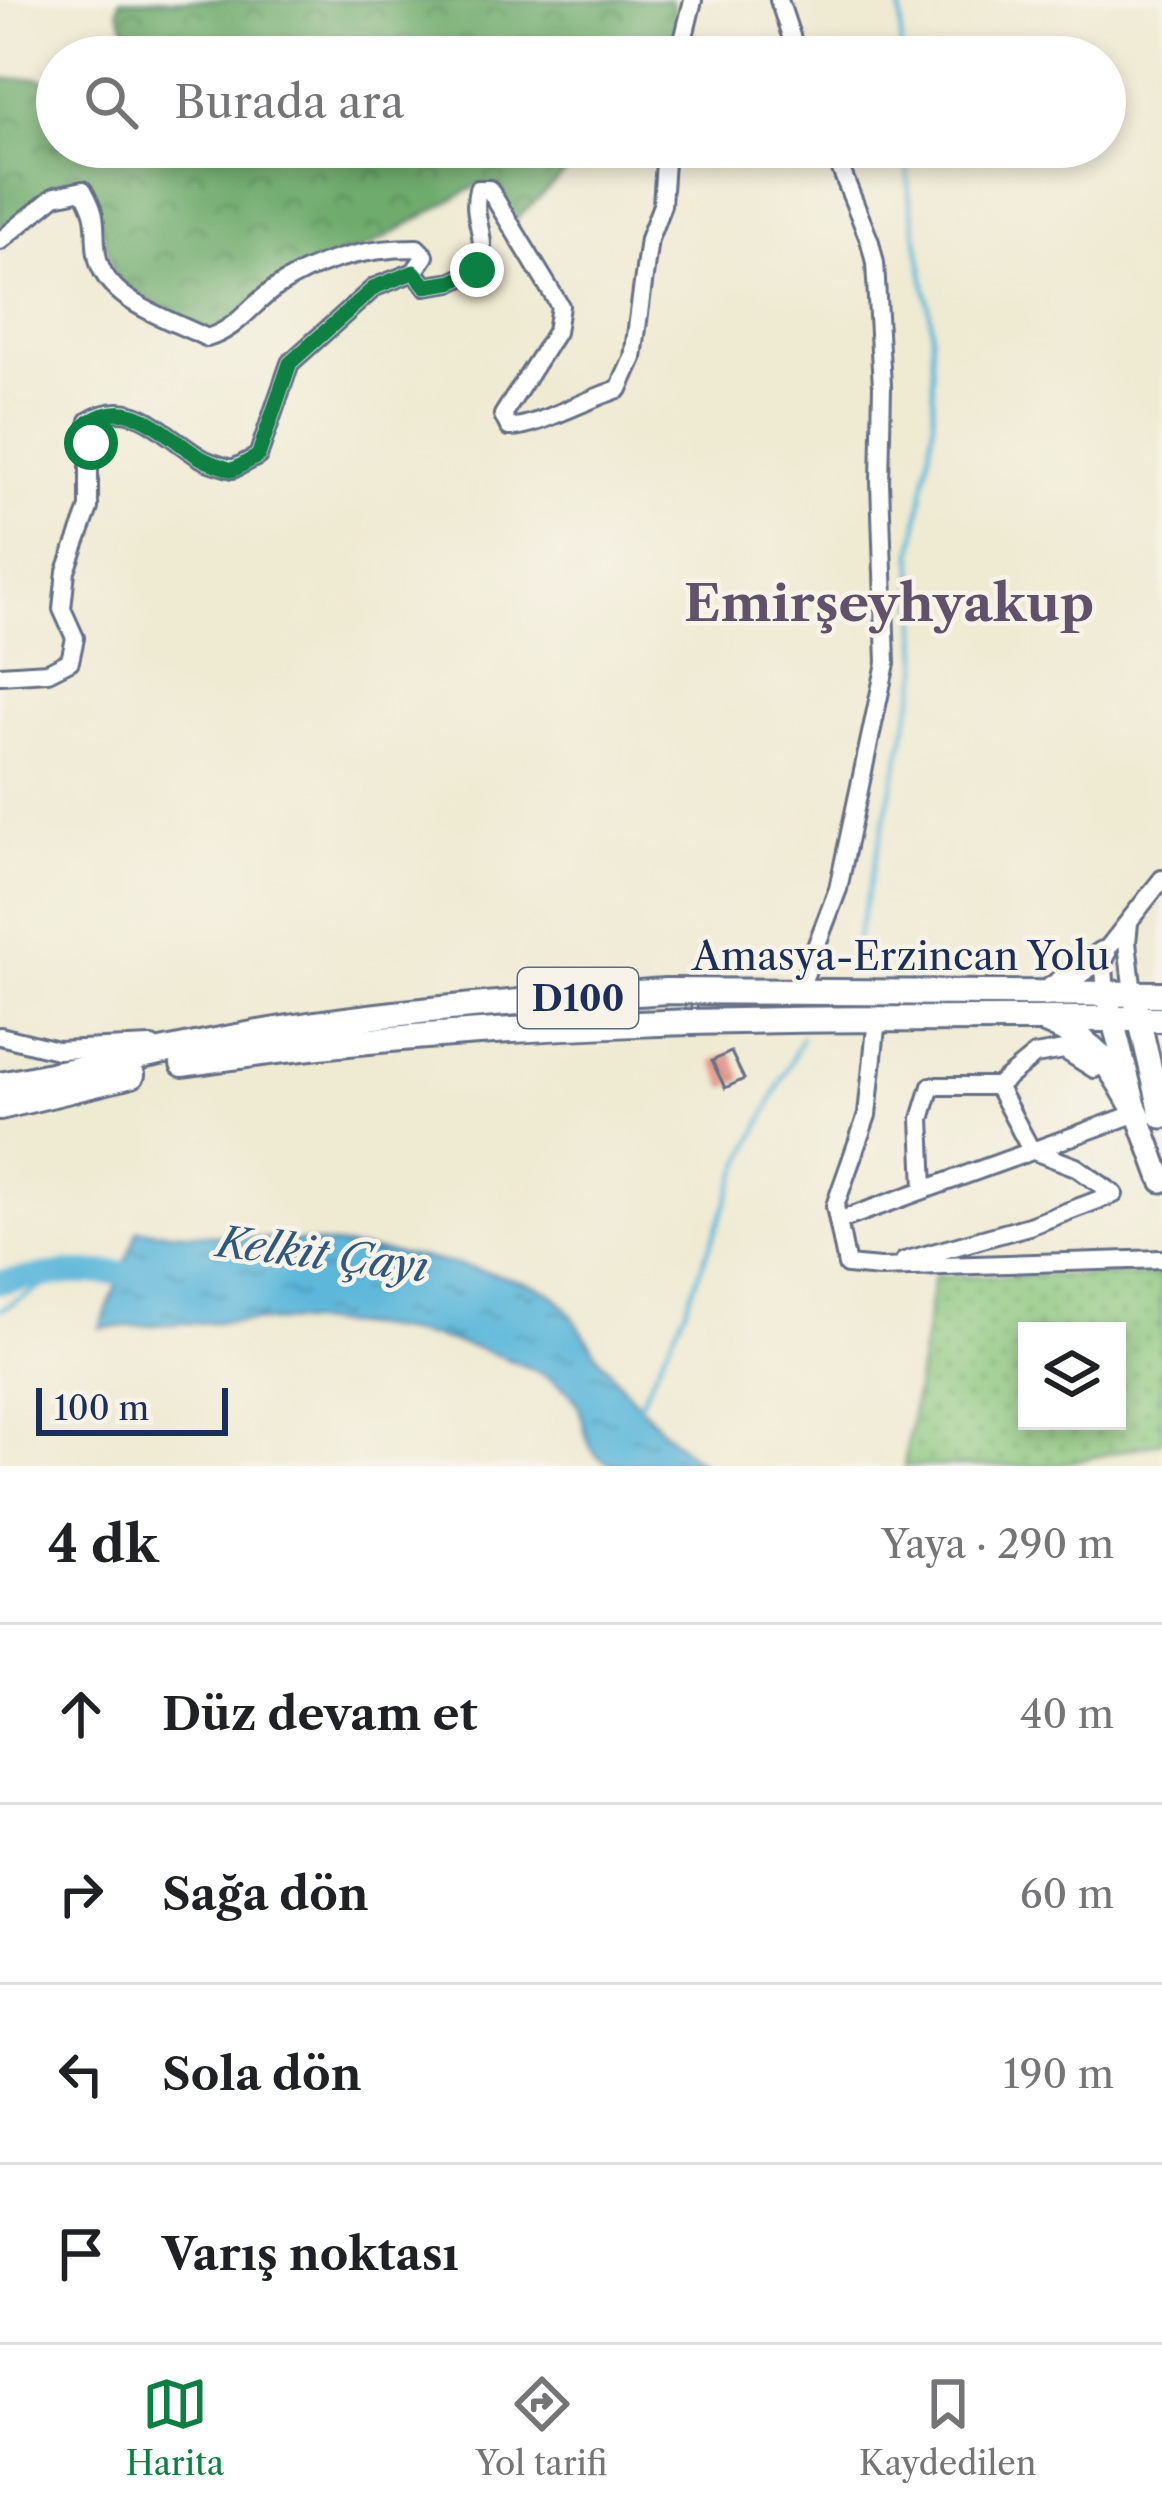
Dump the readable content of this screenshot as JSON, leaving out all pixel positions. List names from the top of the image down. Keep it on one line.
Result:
{"streets":{"highway":["Amasya-Erzincan Yolu","D100"]},"crossings":[["Amasya-Erzincan Yolu","D100"]],"districts":["Emirşeyhyakup"],"water":["Kelkit Çayı"],"scale_bar":"100 m","page":{"search":"Burada ara","scale":"100 m","heading":["4 dk","Yaya · 290 m"],"list":[["Düz devam et","40 m"],["Sağa dön","60 m"],["Sola dön","190 m"],"Varış noktası"],"nav":["Harita","Yol tarifi","Kaydedilen"]}}
